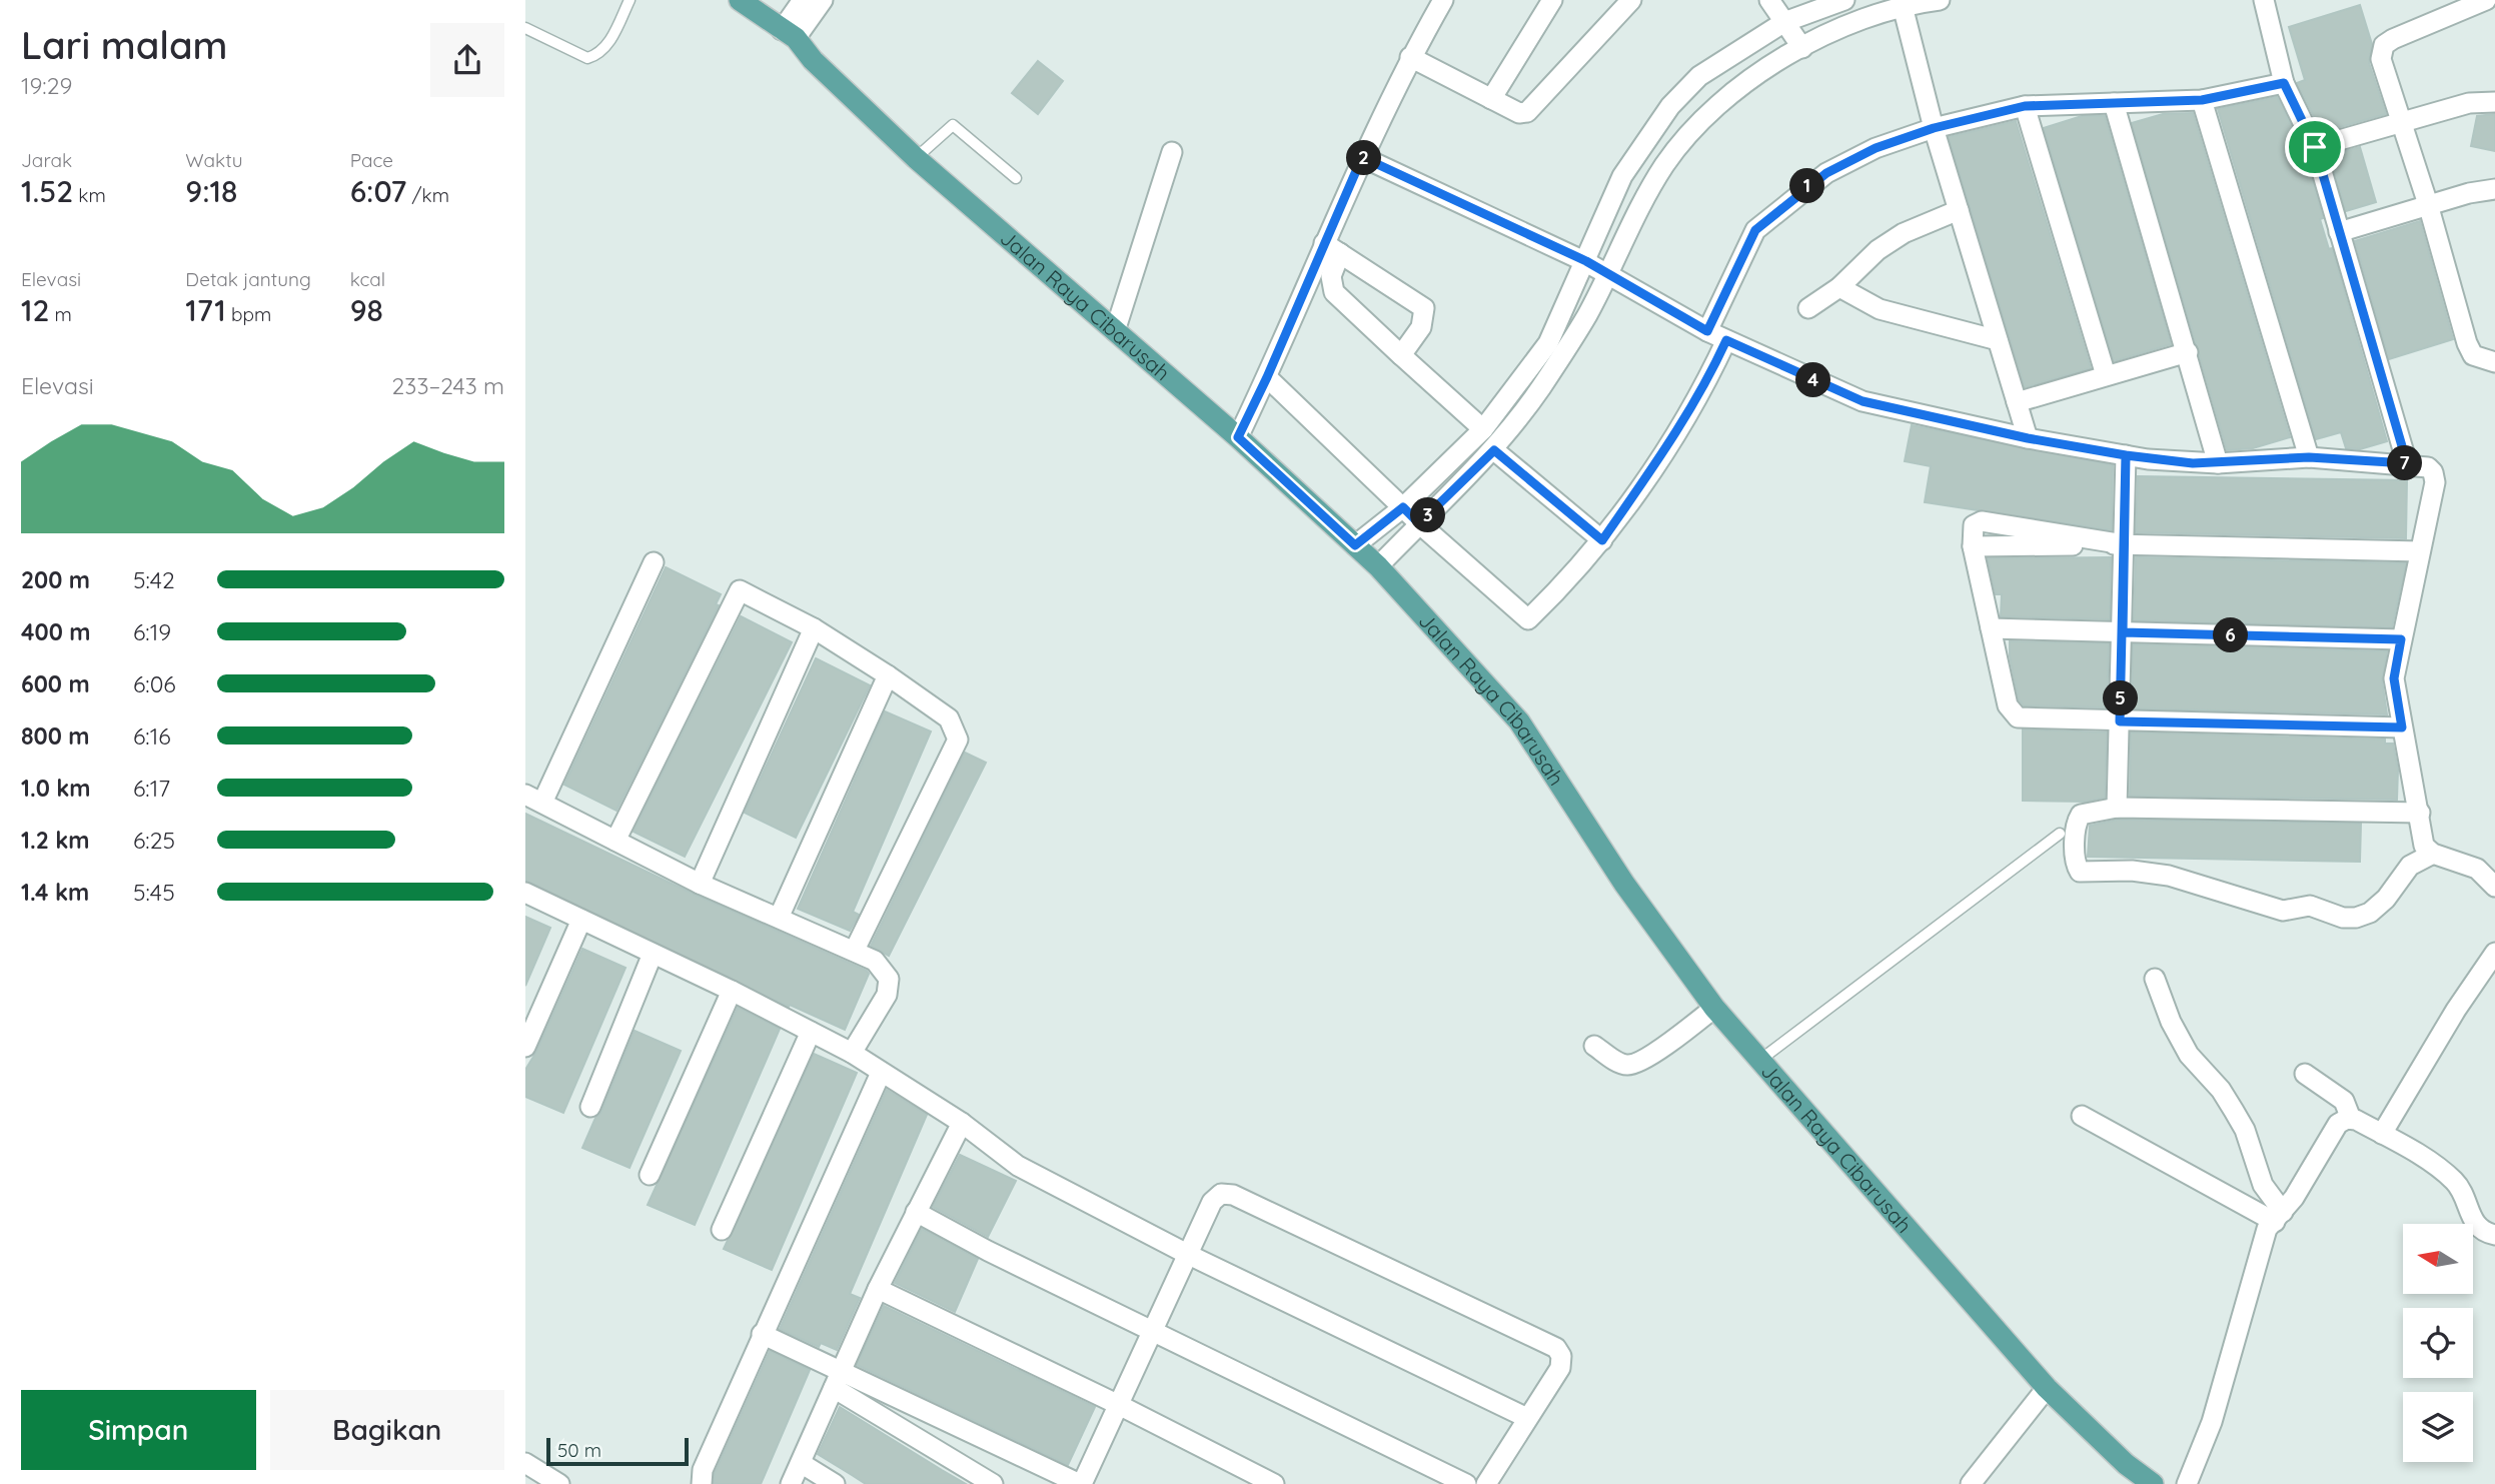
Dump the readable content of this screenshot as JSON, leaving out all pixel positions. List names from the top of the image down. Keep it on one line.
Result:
{"streets":{"main road":["Jalan Raya Cibarusah"]},"scale_bar":"50 m","north":"left","page":{"heading":["Lari malam","19:29"],"stats":[["Jarak","1.52 km"],["Waktu","9:18"],["Pace","6:07 /km"],["Elevasi","12 m"],["Detak jantung","171 bpm"],["kcal","98"]],"pins":["2","1","4","7","3","6","5"],"chart":["Elevasi","233–243 m"],"list":[{"name":"200 m","note":"5:42"},{"name":"400 m","note":"6:19"},{"name":"600 m","note":"6:06"},{"name":"800 m","note":"6:16"},{"name":"1.0 km","note":"6:17"},{"name":"1.2 km","note":"6:25"},{"name":"1.4 km","note":"5:45"}],"buttons":["Simpan","Bagikan"],"scale":"50 m"}}
